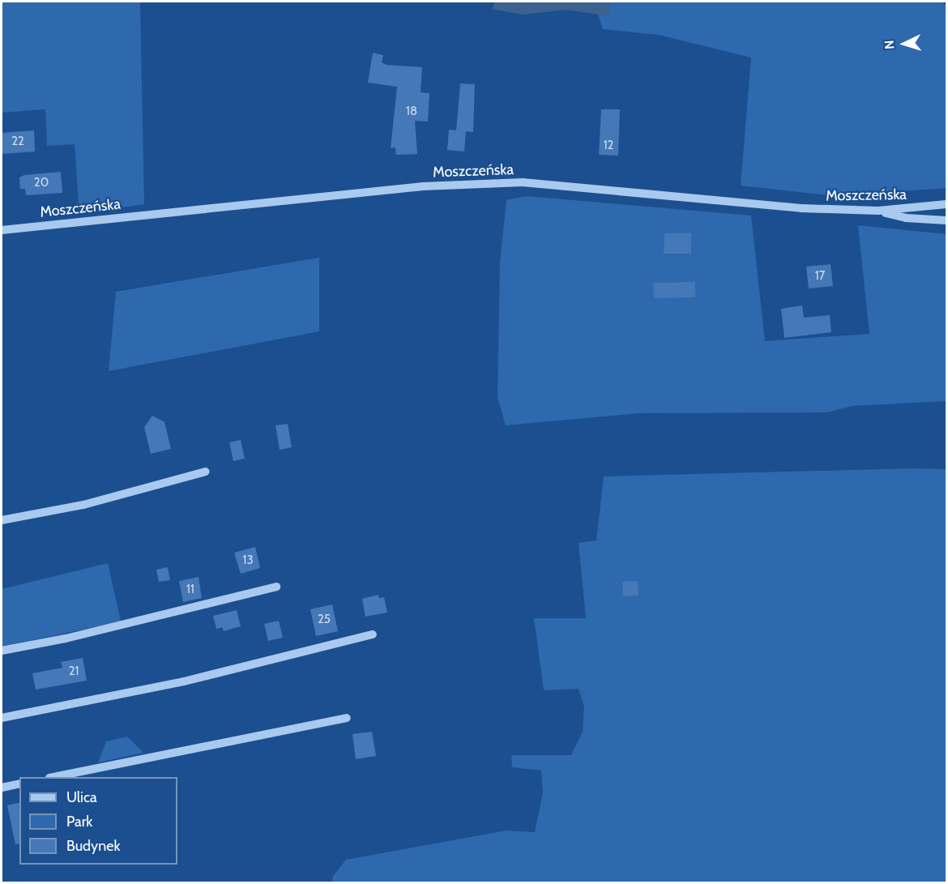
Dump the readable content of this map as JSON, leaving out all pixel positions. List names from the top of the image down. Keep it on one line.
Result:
{"streets":{"street":["Moszczeńska"]},"house_numbers":["18","22","12","20","17","13","11","25","21"],"legend":["Ulica","Park","Budynek"],"north":"left"}
